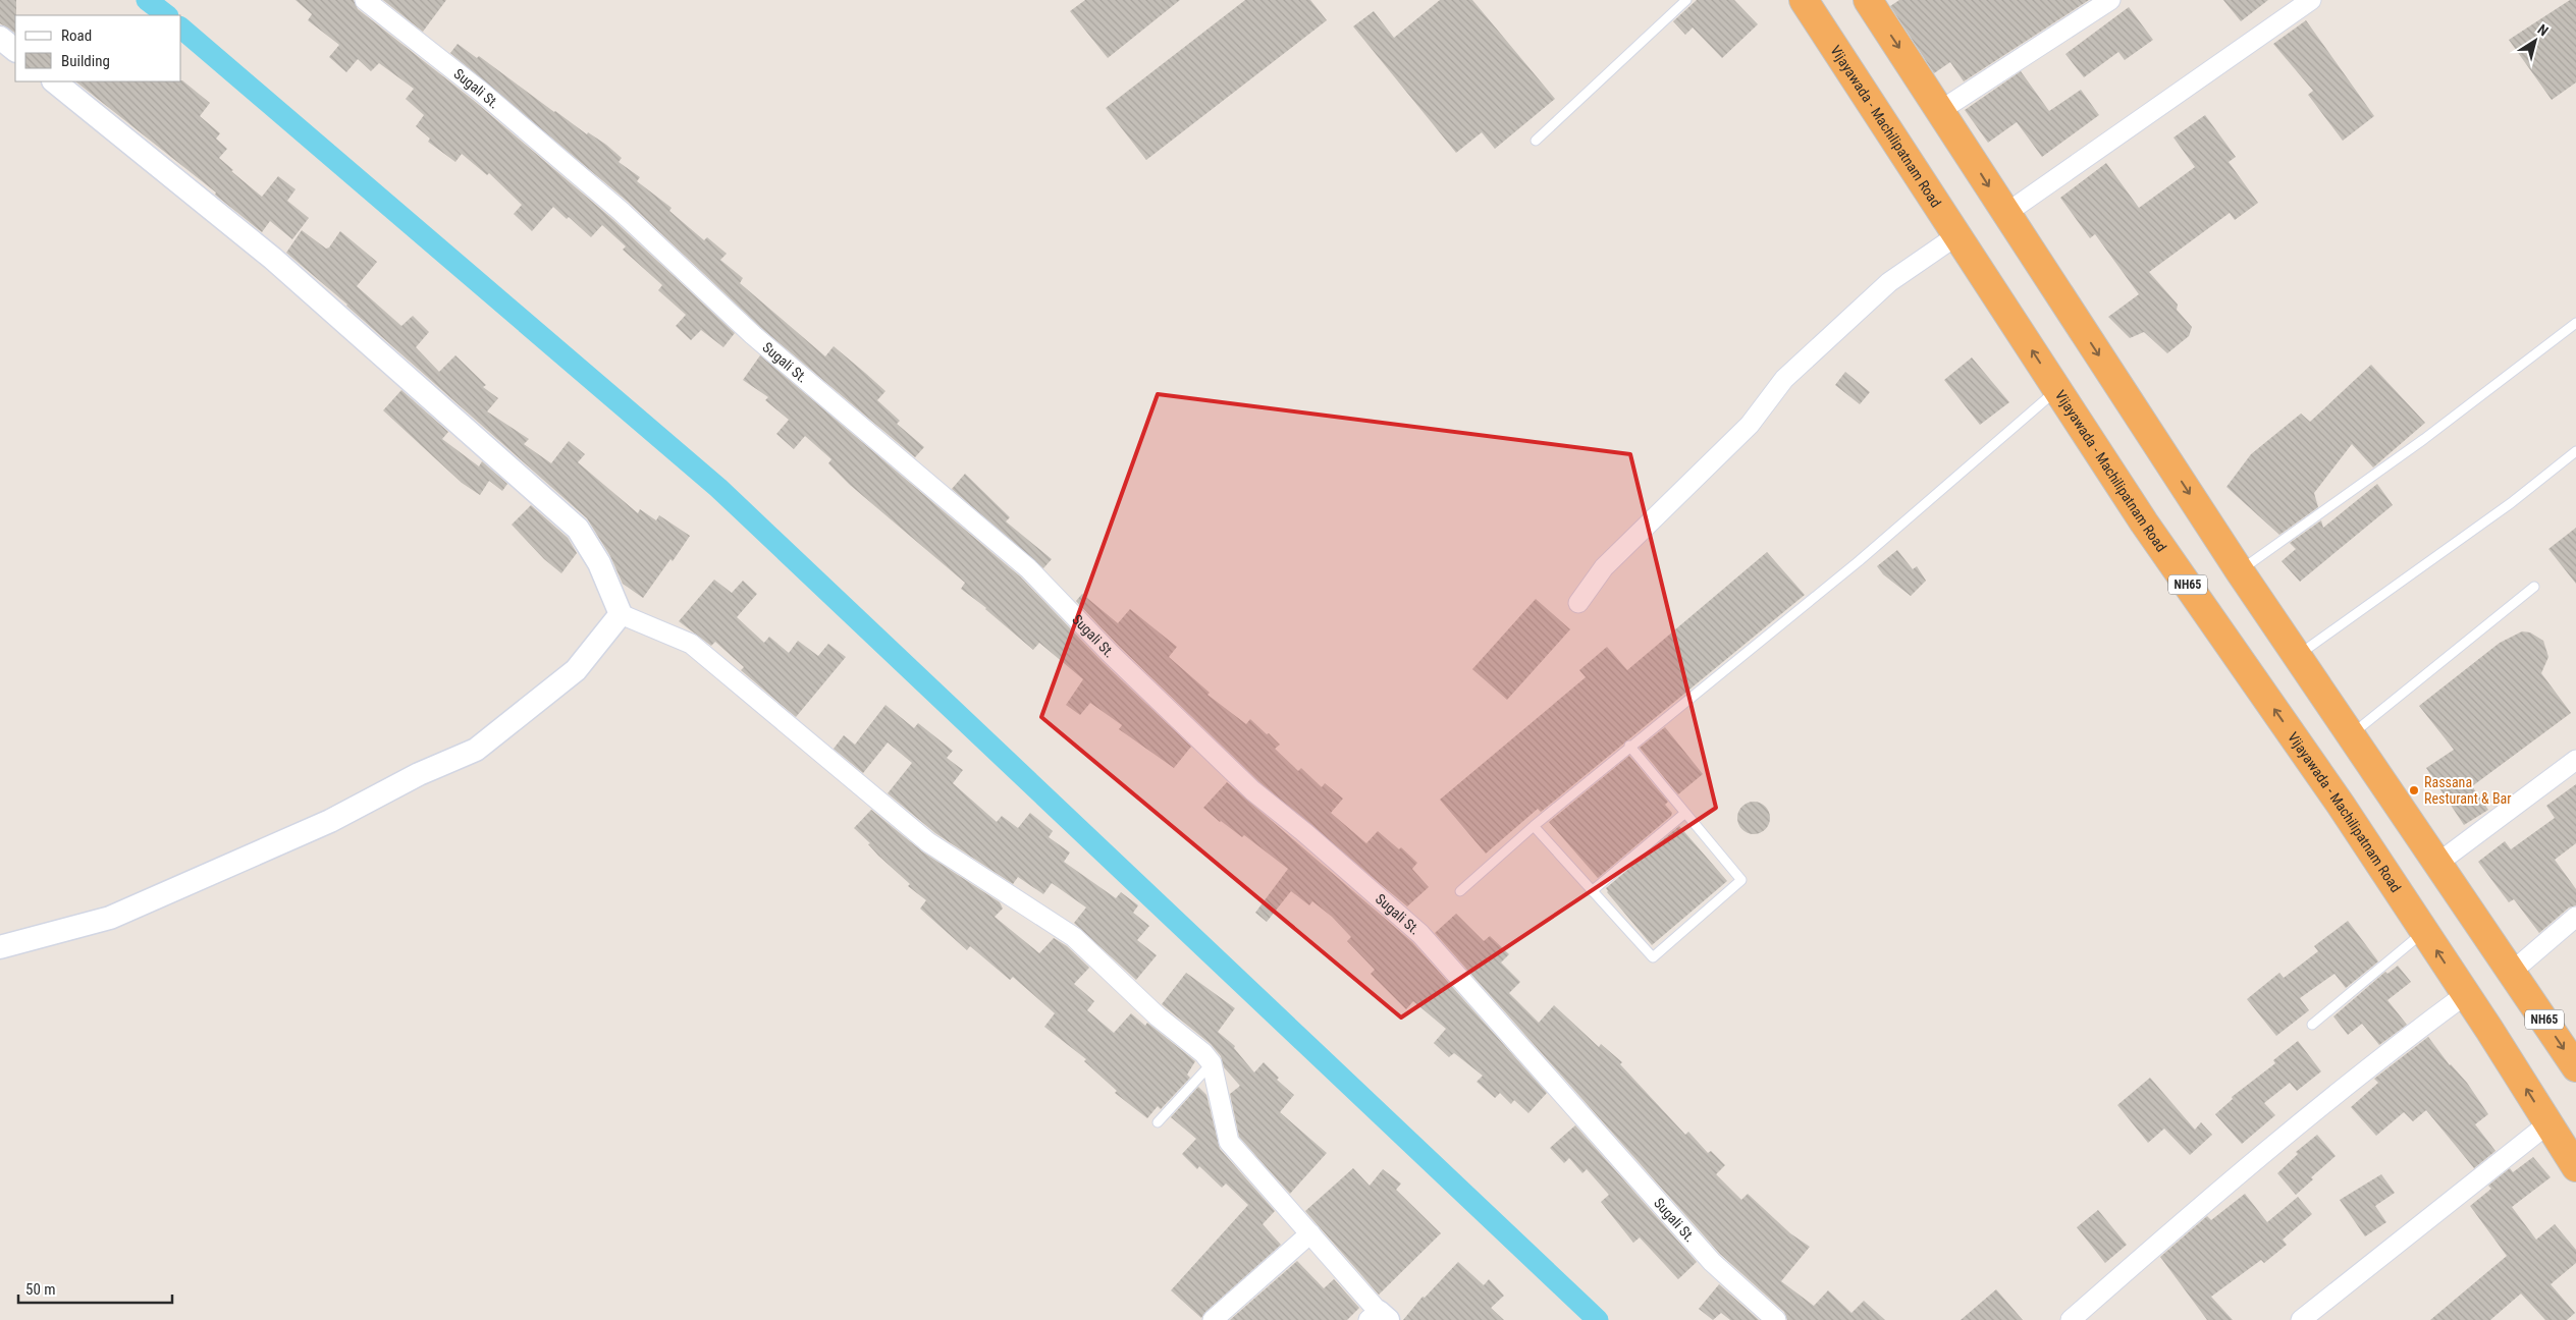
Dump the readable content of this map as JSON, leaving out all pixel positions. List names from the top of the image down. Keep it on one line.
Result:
{"streets":{"highway":["Vijayawada - Machilipatnam Road","NH65"],"street":["Sugali St."]},"places":["Rassana Resturant & Bar"],"legend":["Road","Building"],"scale_bar":"50 m","north":"top right"}
